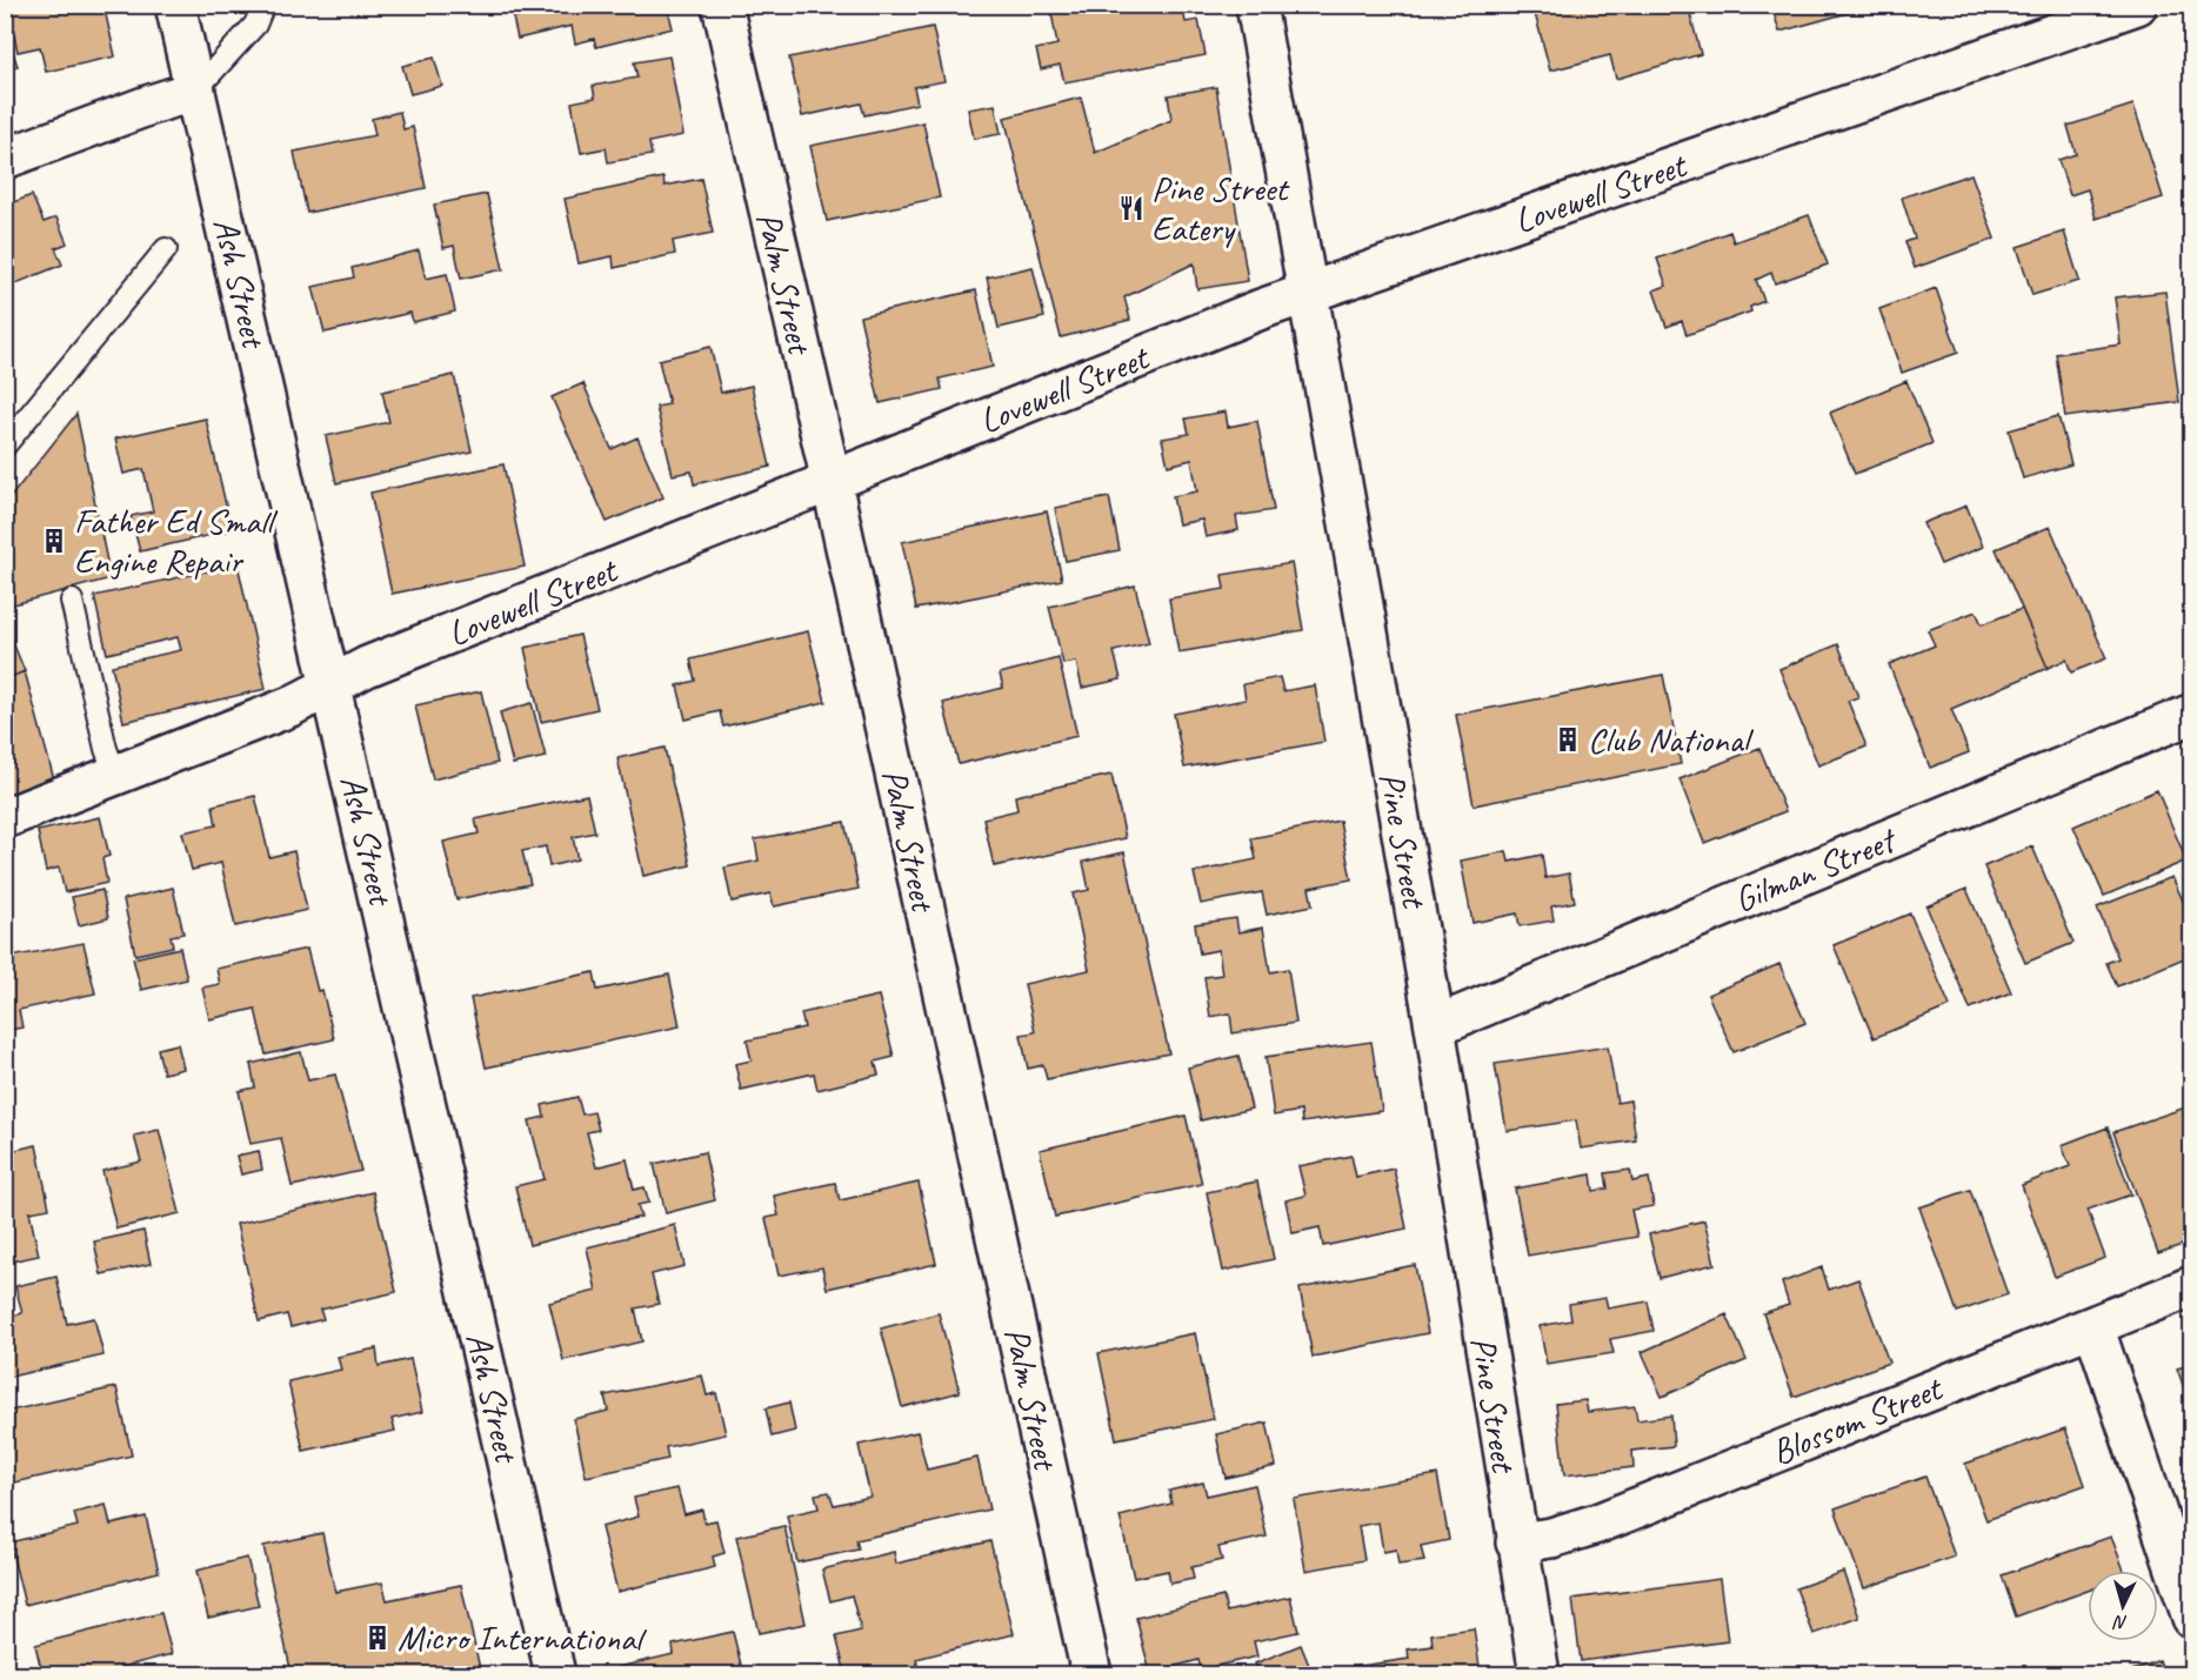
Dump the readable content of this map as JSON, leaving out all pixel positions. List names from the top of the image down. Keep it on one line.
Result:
{"streets":{"street":["Lovewell Street","Ash Street","Palm Street","Pine Street","Gilman Street","Blossom Street"]},"crossings":[["Lovewell Street","Ash Street"],["Lovewell Street","Palm Street"],["Lovewell Street","Pine Street"],["Pine Street","Gilman Street"],["Pine Street","Blossom Street"]],"places":{"restaurant":["Pine Street Eatery"],"building":["Father Ed Small Engine Repair","Club National","Micro International"]},"north":"bottom"}
